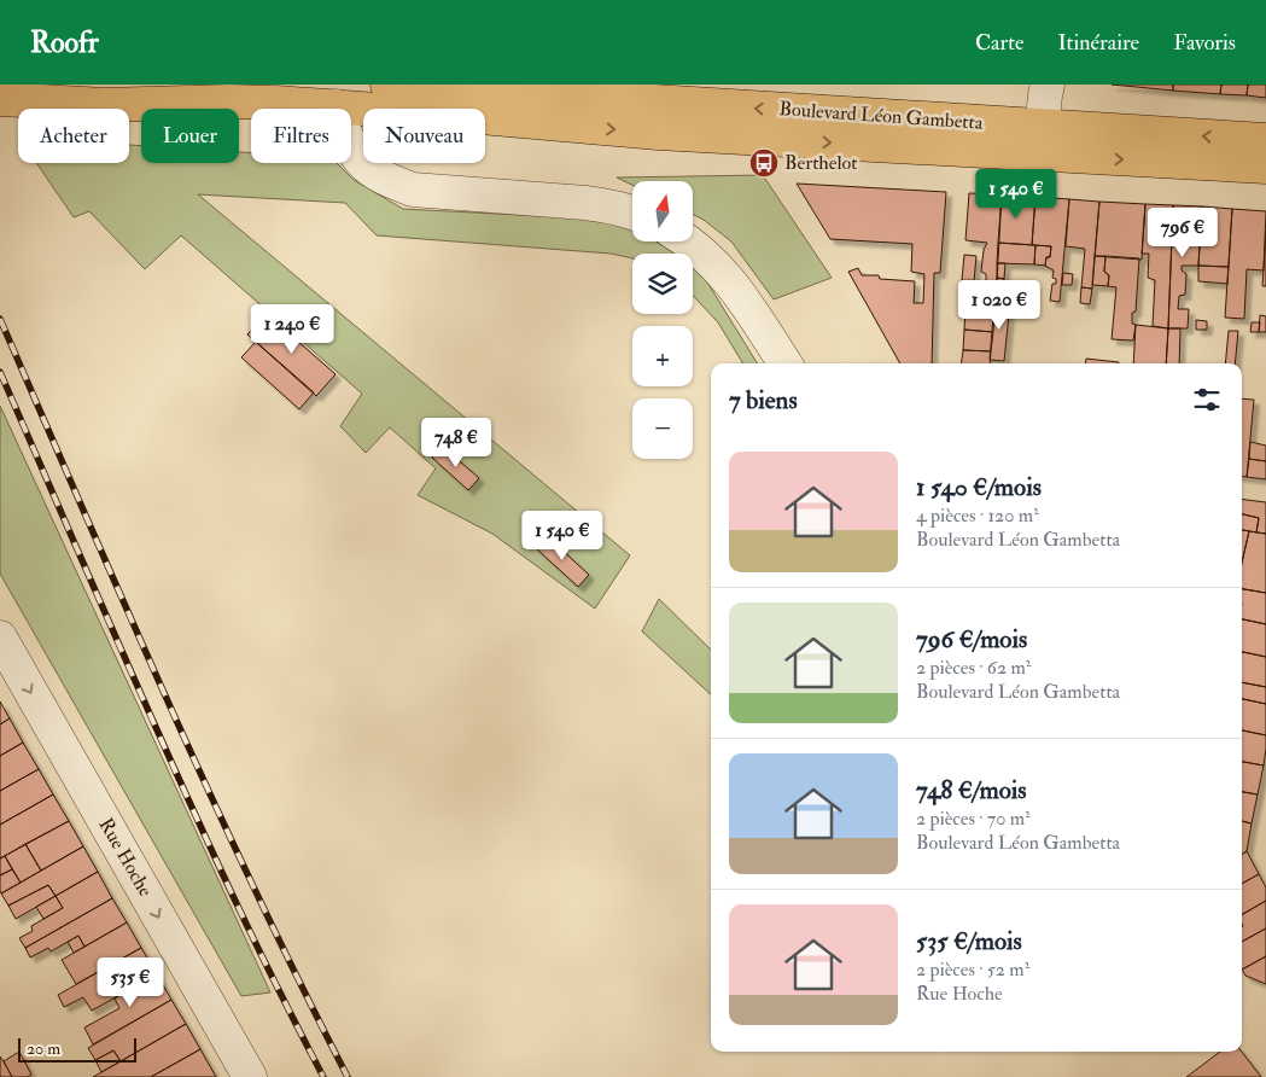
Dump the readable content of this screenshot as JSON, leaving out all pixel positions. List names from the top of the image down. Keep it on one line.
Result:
{"streets":{"main road":["Boulevard Léon Gambetta"],"street":["Rue Hoche"]},"one_way":["Rue Hoche"],"places":{"bus stop":["Berthelot"]},"scale_bar":"20 m","north":"top","page":{"header":"Roofr","nav":["Carte","Itinéraire","Favoris"],"chip":["Acheter","Louer","Filtres","Nouveau"],"price":["1 540 €","796 €","1 020 €","1 240 €","748 €","1 540 €","535 €"],"map_buttons":["+","−"],"heading":"7 biens","list":[{"name":"1 540 €/mois","note":"4 pièces · 120 m² · Boulevard Léon Gambetta"},{"name":"796 €/mois","note":"2 pièces · 62 m² · Boulevard Léon Gambetta"},{"name":"748 €/mois","note":"2 pièces · 70 m² · Boulevard Léon Gambetta"},{"name":"535 €/mois","note":"2 pièces · 52 m² · Rue Hoche"}],"scale":"20 m"}}
